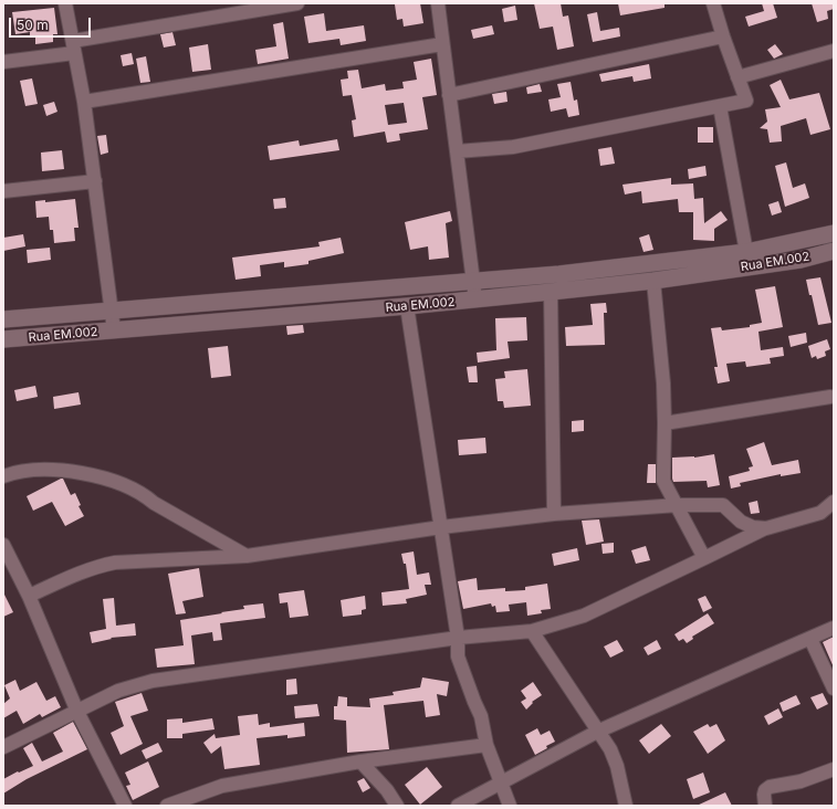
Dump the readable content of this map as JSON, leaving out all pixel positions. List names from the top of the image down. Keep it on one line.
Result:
{"streets":{"street":["Rua EM.002"]},"scale_bar":"50 m"}
